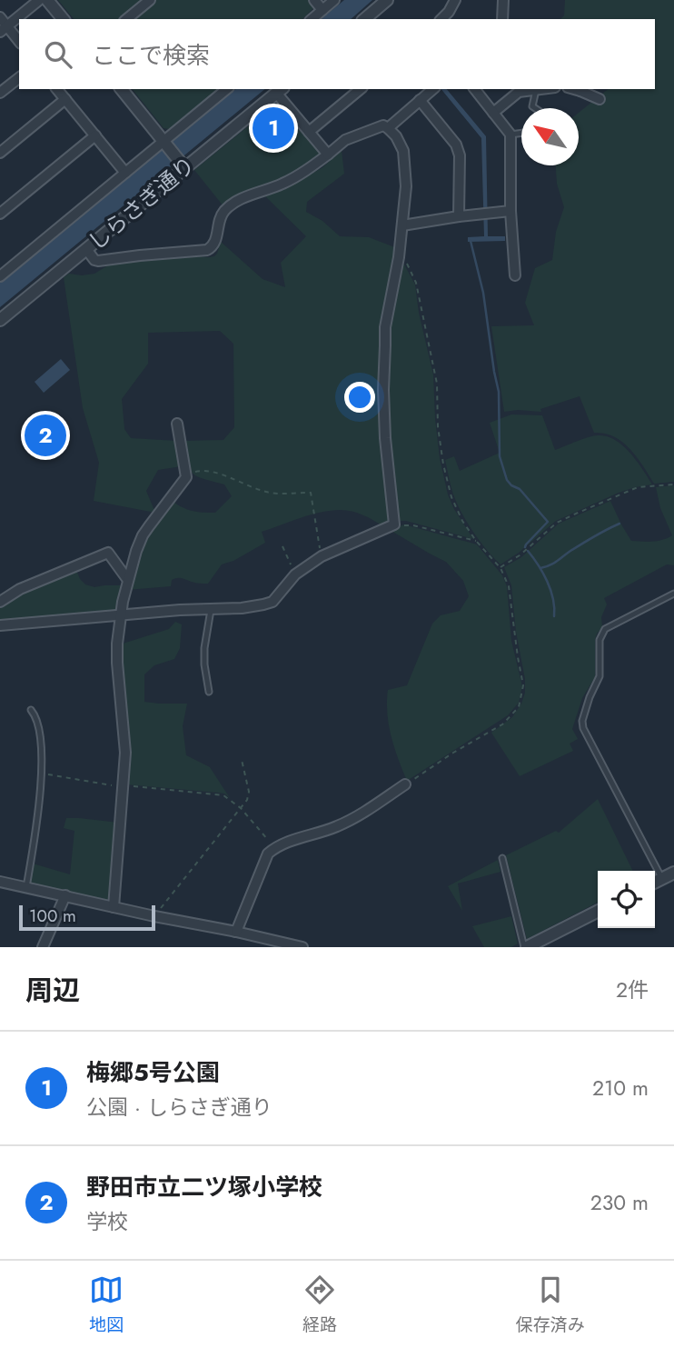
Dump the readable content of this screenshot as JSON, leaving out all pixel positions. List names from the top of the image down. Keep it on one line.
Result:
{"streets":{"street":["しらさぎ通り"]},"scale_bar":"100 m","north":"top left","page":{"search":"ここで検索","pins":["1","2"],"scale":"100 m","heading":["周辺","2件"],"list":[{"mark":"1","name":"梅郷5号公園","note":"公園 · しらさぎ通り","value":"210 m"},{"mark":"2","name":"野田市立二ツ塚小学校","note":"学校","value":"230 m"}],"nav":["地図","経路","保存済み"]}}
